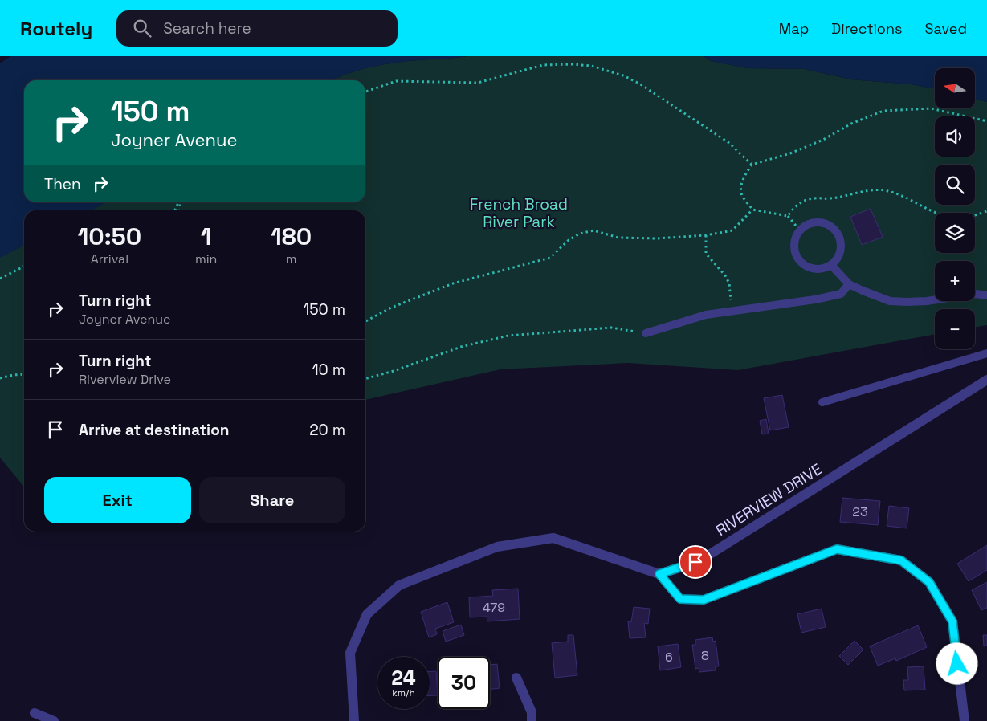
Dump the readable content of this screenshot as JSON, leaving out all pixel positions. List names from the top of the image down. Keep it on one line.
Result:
{"streets":{"street":["RIVERVIEW DRIVE"]},"parks":["French Broad River Park"],"house_numbers":["23","479","8","6"],"north":"left","page":{"header":"Routely","search":"Search here","nav":["Map","Directions","Saved"],"map_buttons":["+","−"],"turn":["150 m","Joyner Avenue"],"then":"Then","eta":["10:50","Arrival","1","min","180","m"],"list":[{"name":"Turn right","note":"Joyner Avenue","value":"150 m"},{"name":"Turn right","note":"Riverview Drive","value":"10 m"},{"name":"Arrive at destination","value":"20 m"}],"buttons":["Exit","Share"],"speed":"24 km/h","limit":"30"}}
